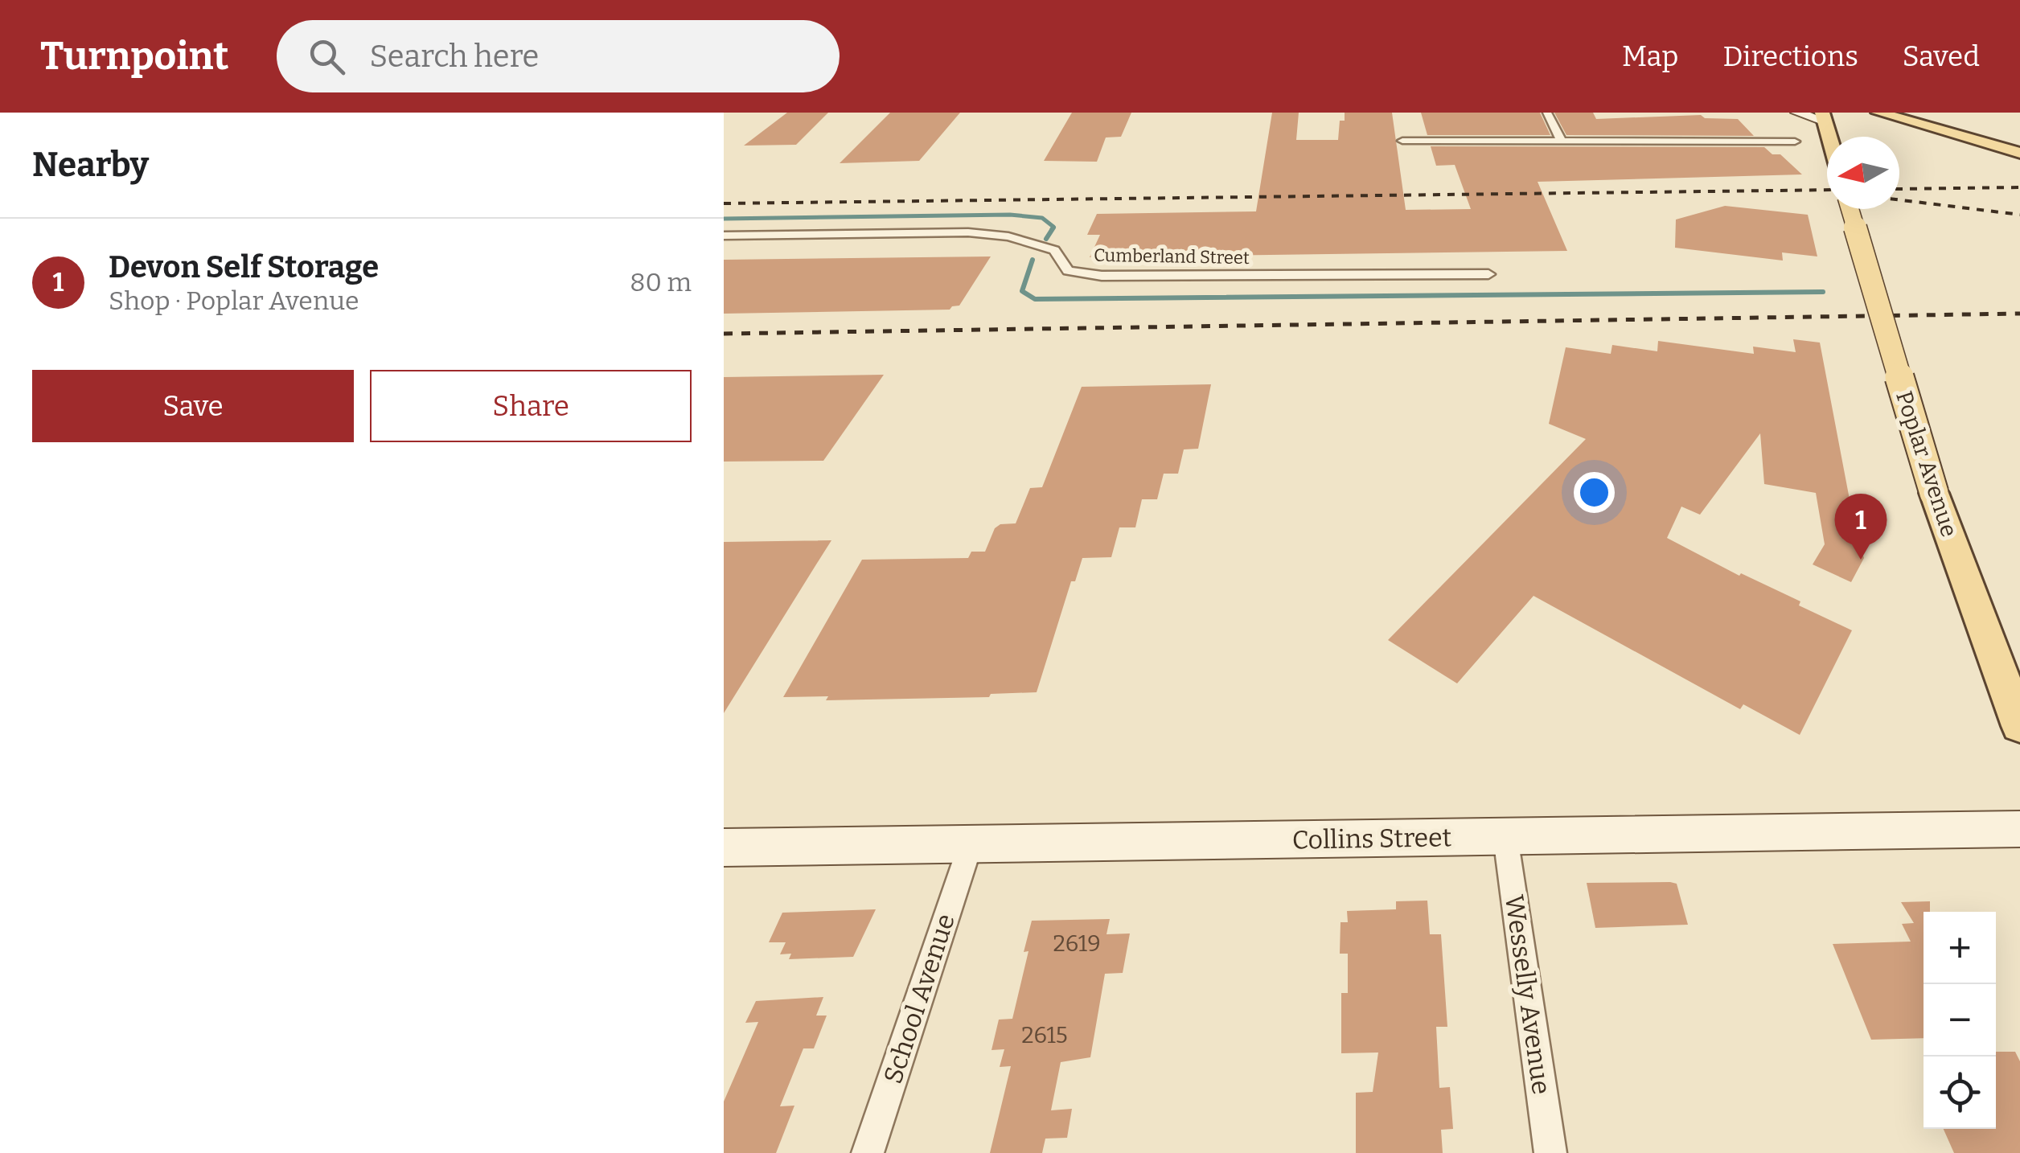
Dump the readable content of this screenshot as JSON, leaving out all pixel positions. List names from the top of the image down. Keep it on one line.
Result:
{"streets":{"main road":["Poplar Avenue"],"street":["Cumberland Street","Collins Street","Wesselly Avenue","School Avenue"]},"crossings":[["Collins Street","Wesselly Avenue"],["Collins Street","School Avenue"]],"house_numbers":["2619","2615"],"north":"left","page":{"header":"Turnpoint","search":"Search here","nav":["Map","Directions","Saved"],"heading":"Nearby","list":[{"mark":"1","name":"Devon Self Storage","note":"Shop · Poplar Avenue","value":"80 m"}],"buttons":["Save","Share"],"pins":"1","map_buttons":["+","−"]}}
